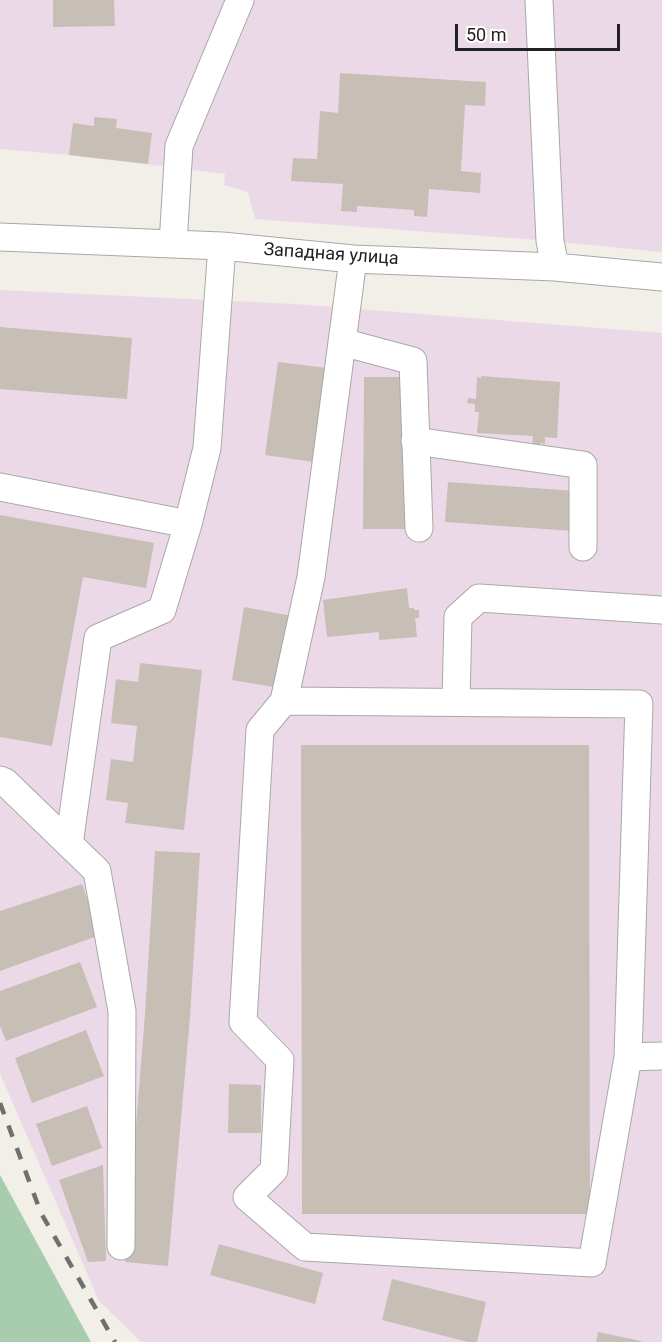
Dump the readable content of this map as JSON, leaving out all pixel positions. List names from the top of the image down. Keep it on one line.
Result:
{"streets":{"street":["Западная улица"]},"scale_bar":"50 m"}
